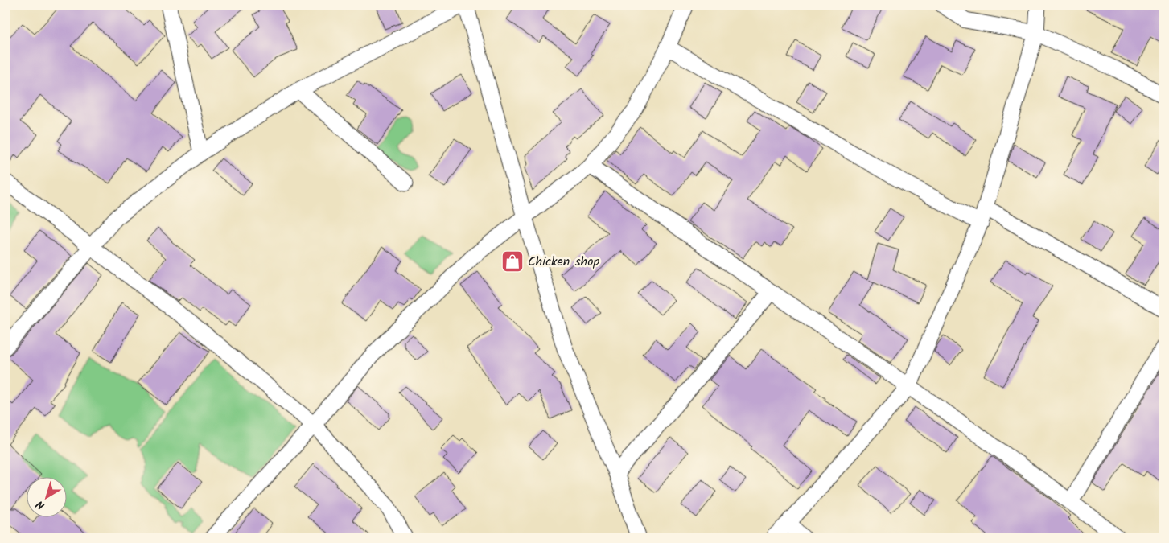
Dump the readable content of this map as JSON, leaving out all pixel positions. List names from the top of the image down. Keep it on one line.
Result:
{"places":{"shop":["Chicken shop"]},"north":"bottom left"}
